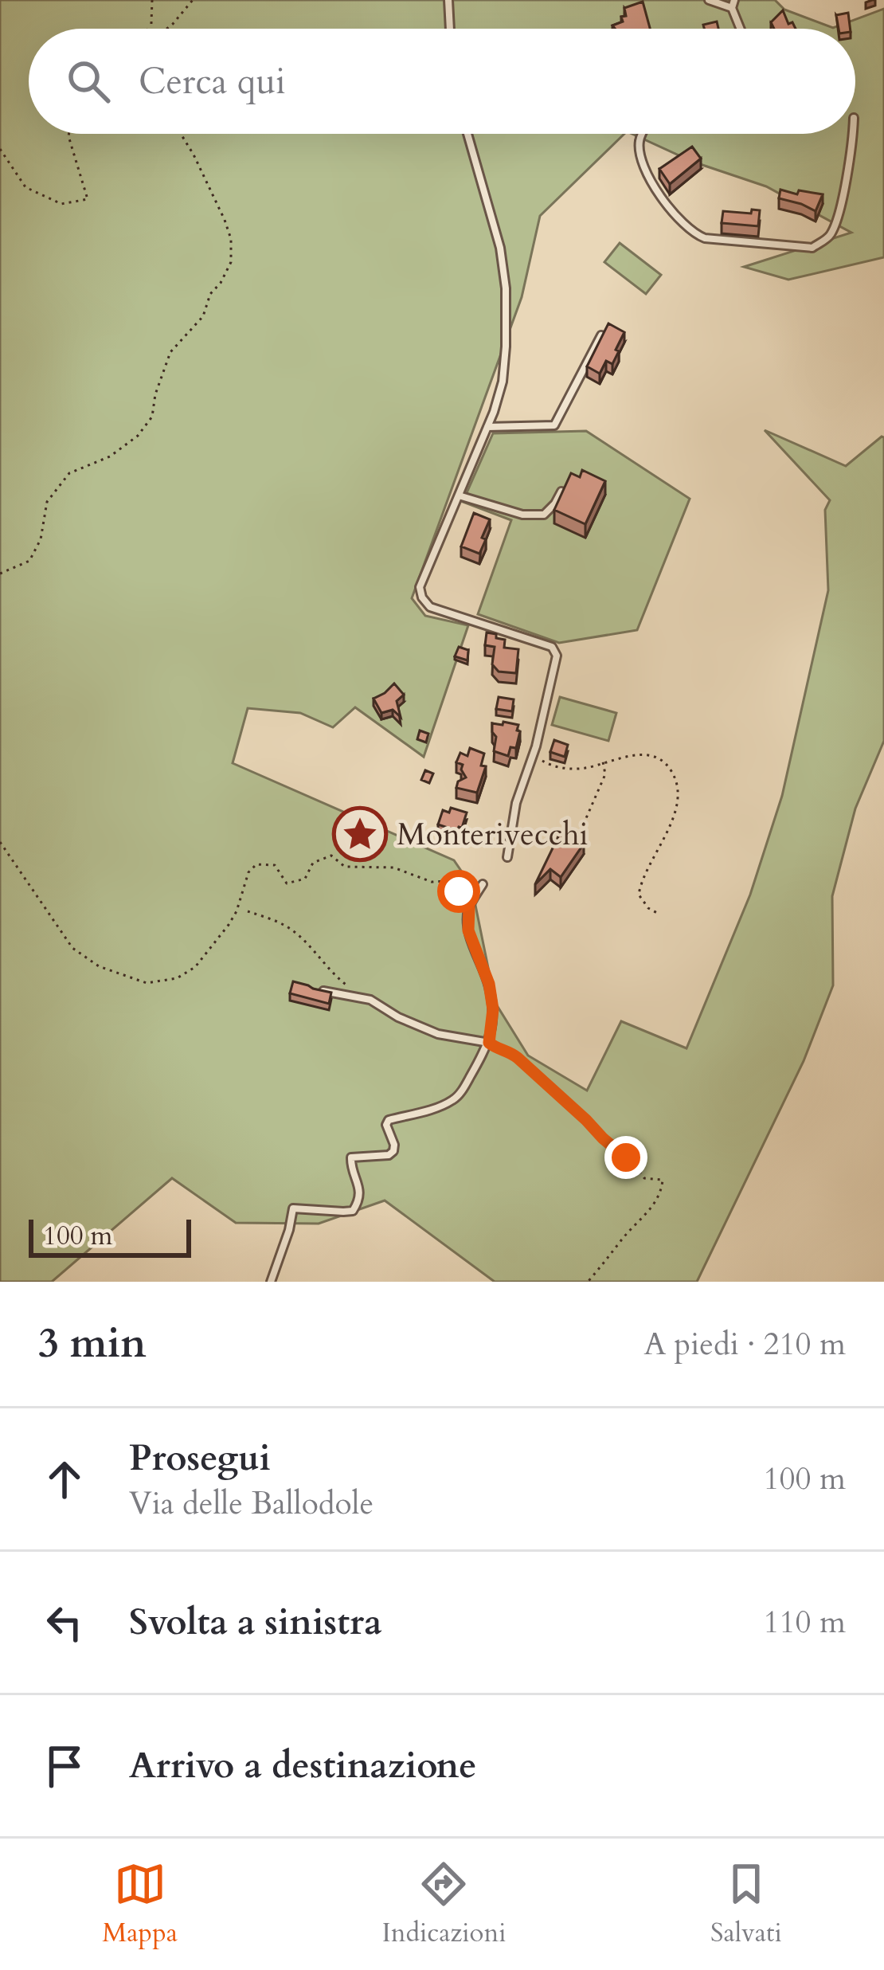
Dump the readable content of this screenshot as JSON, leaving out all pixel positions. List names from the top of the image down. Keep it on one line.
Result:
{"places":{"place":["Monterivecchi"]},"scale_bar":"100 m","page":{"search":"Cerca qui","scale":"100 m","heading":["3 min","A piedi · 210 m"],"list":[["Prosegui","Via delle Ballodole","100 m"],["Svolta a sinistra","110 m"],"Arrivo a destinazione"],"nav":["Mappa","Indicazioni","Salvati"]}}
